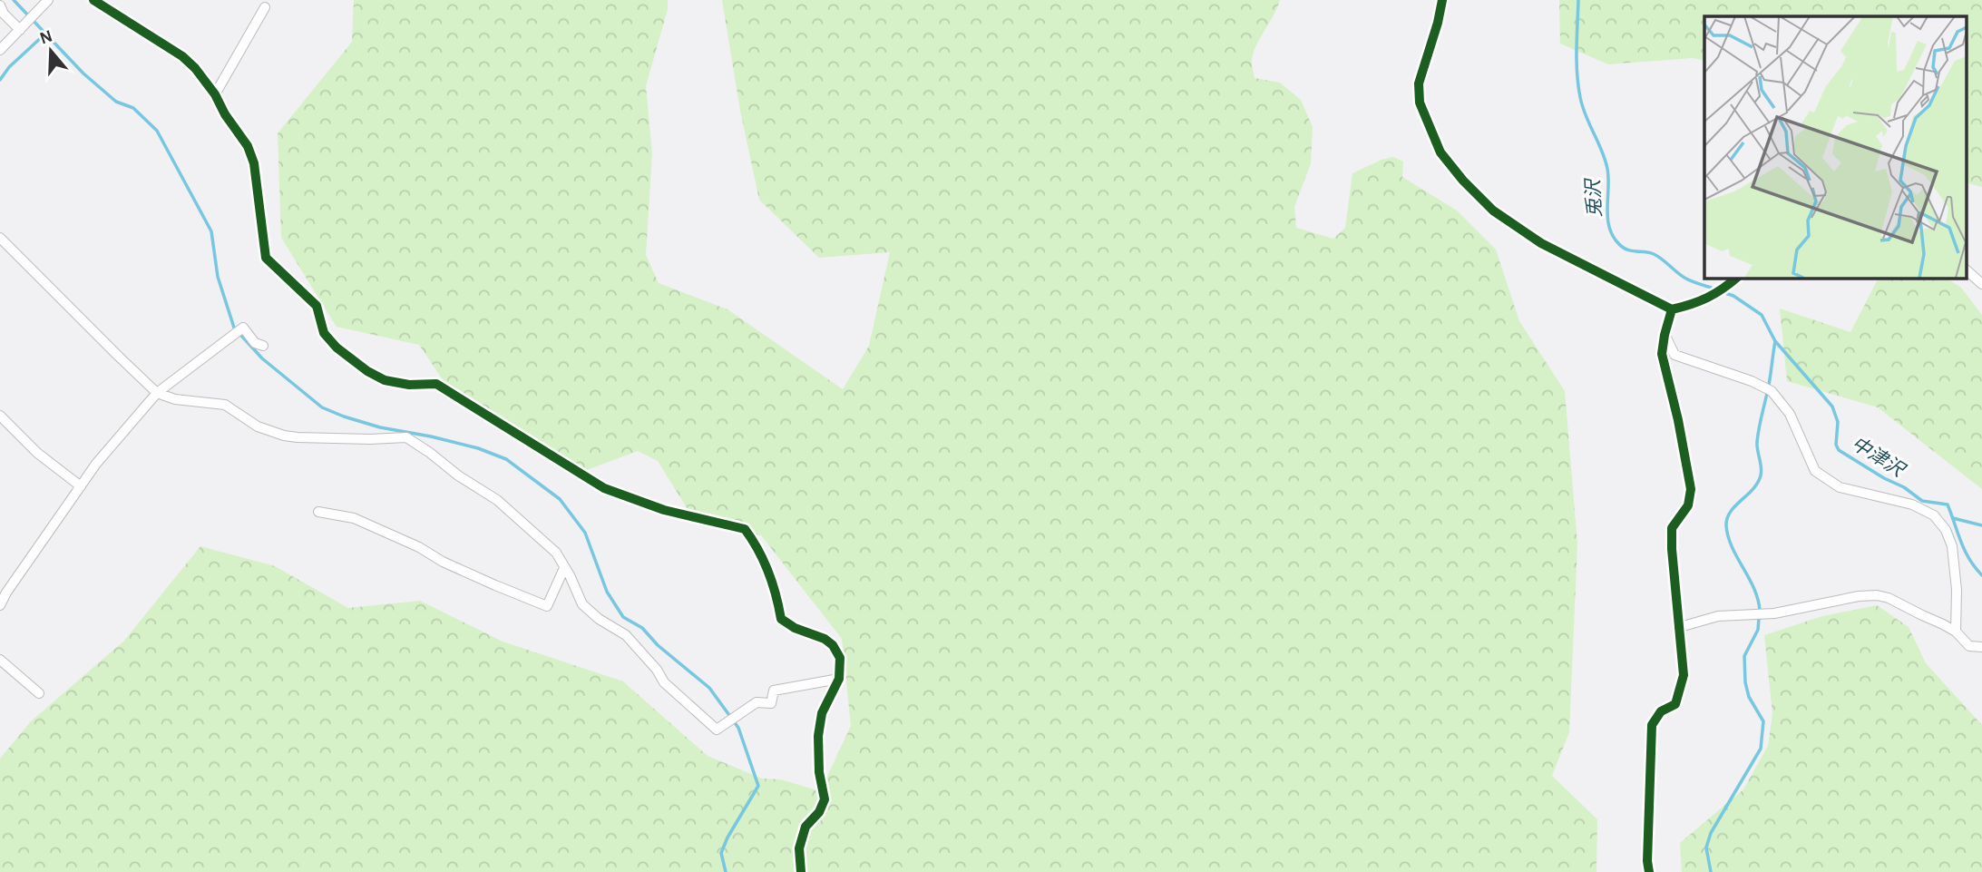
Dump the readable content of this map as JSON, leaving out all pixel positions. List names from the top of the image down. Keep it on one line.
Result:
{"water":["兎沢","中津沢"],"north":"top"}
